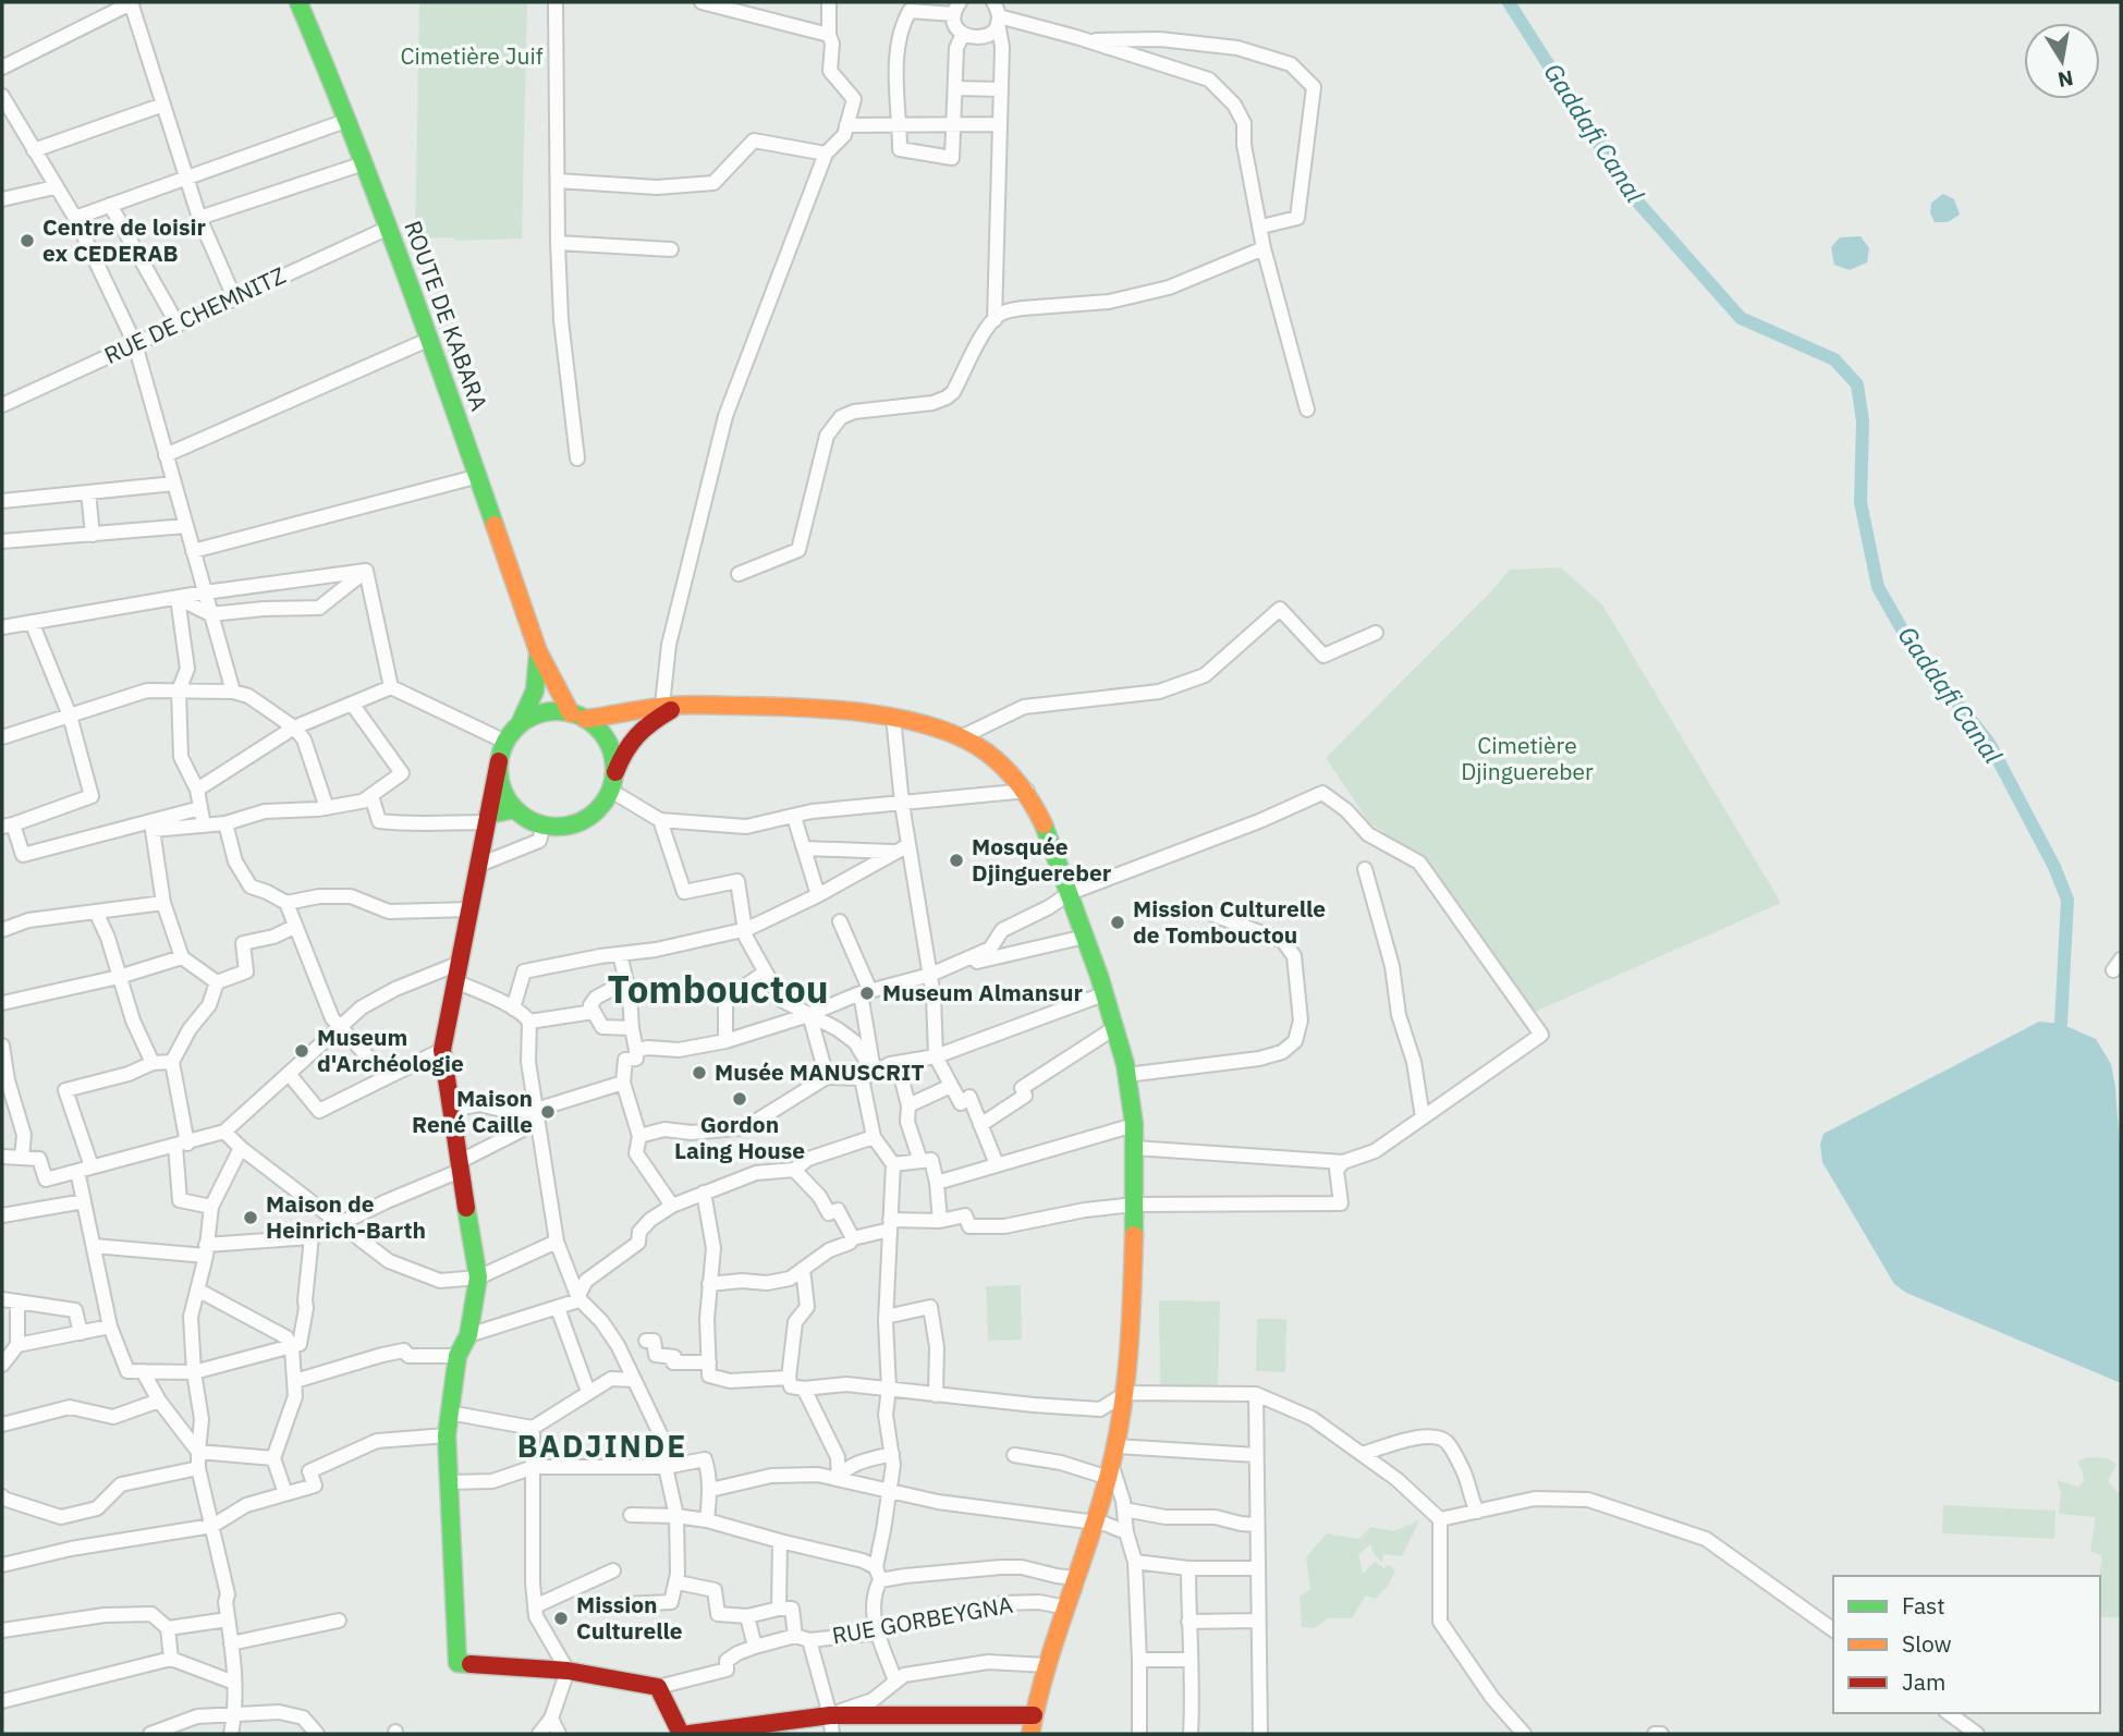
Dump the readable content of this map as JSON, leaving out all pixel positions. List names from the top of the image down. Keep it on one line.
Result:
{"streets":{"main road":["ROUTE DE KABARA"],"street":["RUE DE CHEMNITZ","RUE GORBEYGNA"]},"crossings":[["RUE DE CHEMNITZ","ROUTE DE KABARA"]],"districts":["Tombouctou","BADJINDE"],"water":["Gaddafi Canal"],"parks":["Cimetière Juif","Cimetière Djinguereber"],"places":["Centre de loisir ex CEDERAB","Mosquée Djinguereber","Mission Culturelle de Tombouctou","Museum Almansur","Museum d'Archéologie","Musée MANUSCRIT","Gordon Laing House","Maison René Caille","Maison de Heinrich-Barth","Mission Culturelle"],"legend":["Fast","Slow","Jam"],"north":"bottom"}
